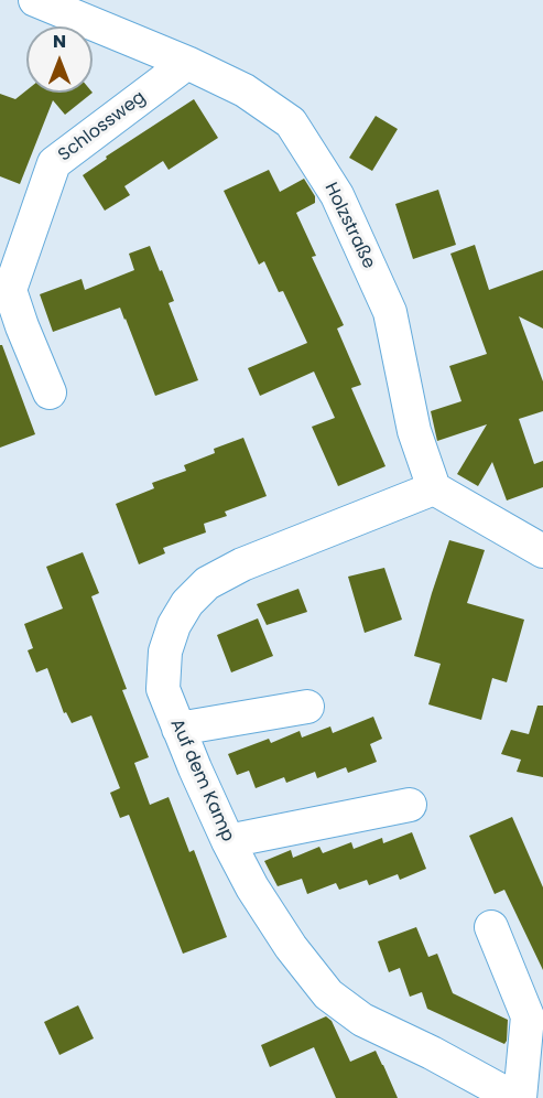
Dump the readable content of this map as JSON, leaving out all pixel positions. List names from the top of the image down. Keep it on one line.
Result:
{"streets":{"street":["Schlossweg","Holzstraße","Auf dem Kamp"]},"crossings":[["Schlossweg","Holzstraße"],["Holzstraße","Auf dem Kamp"]],"north":"top"}
